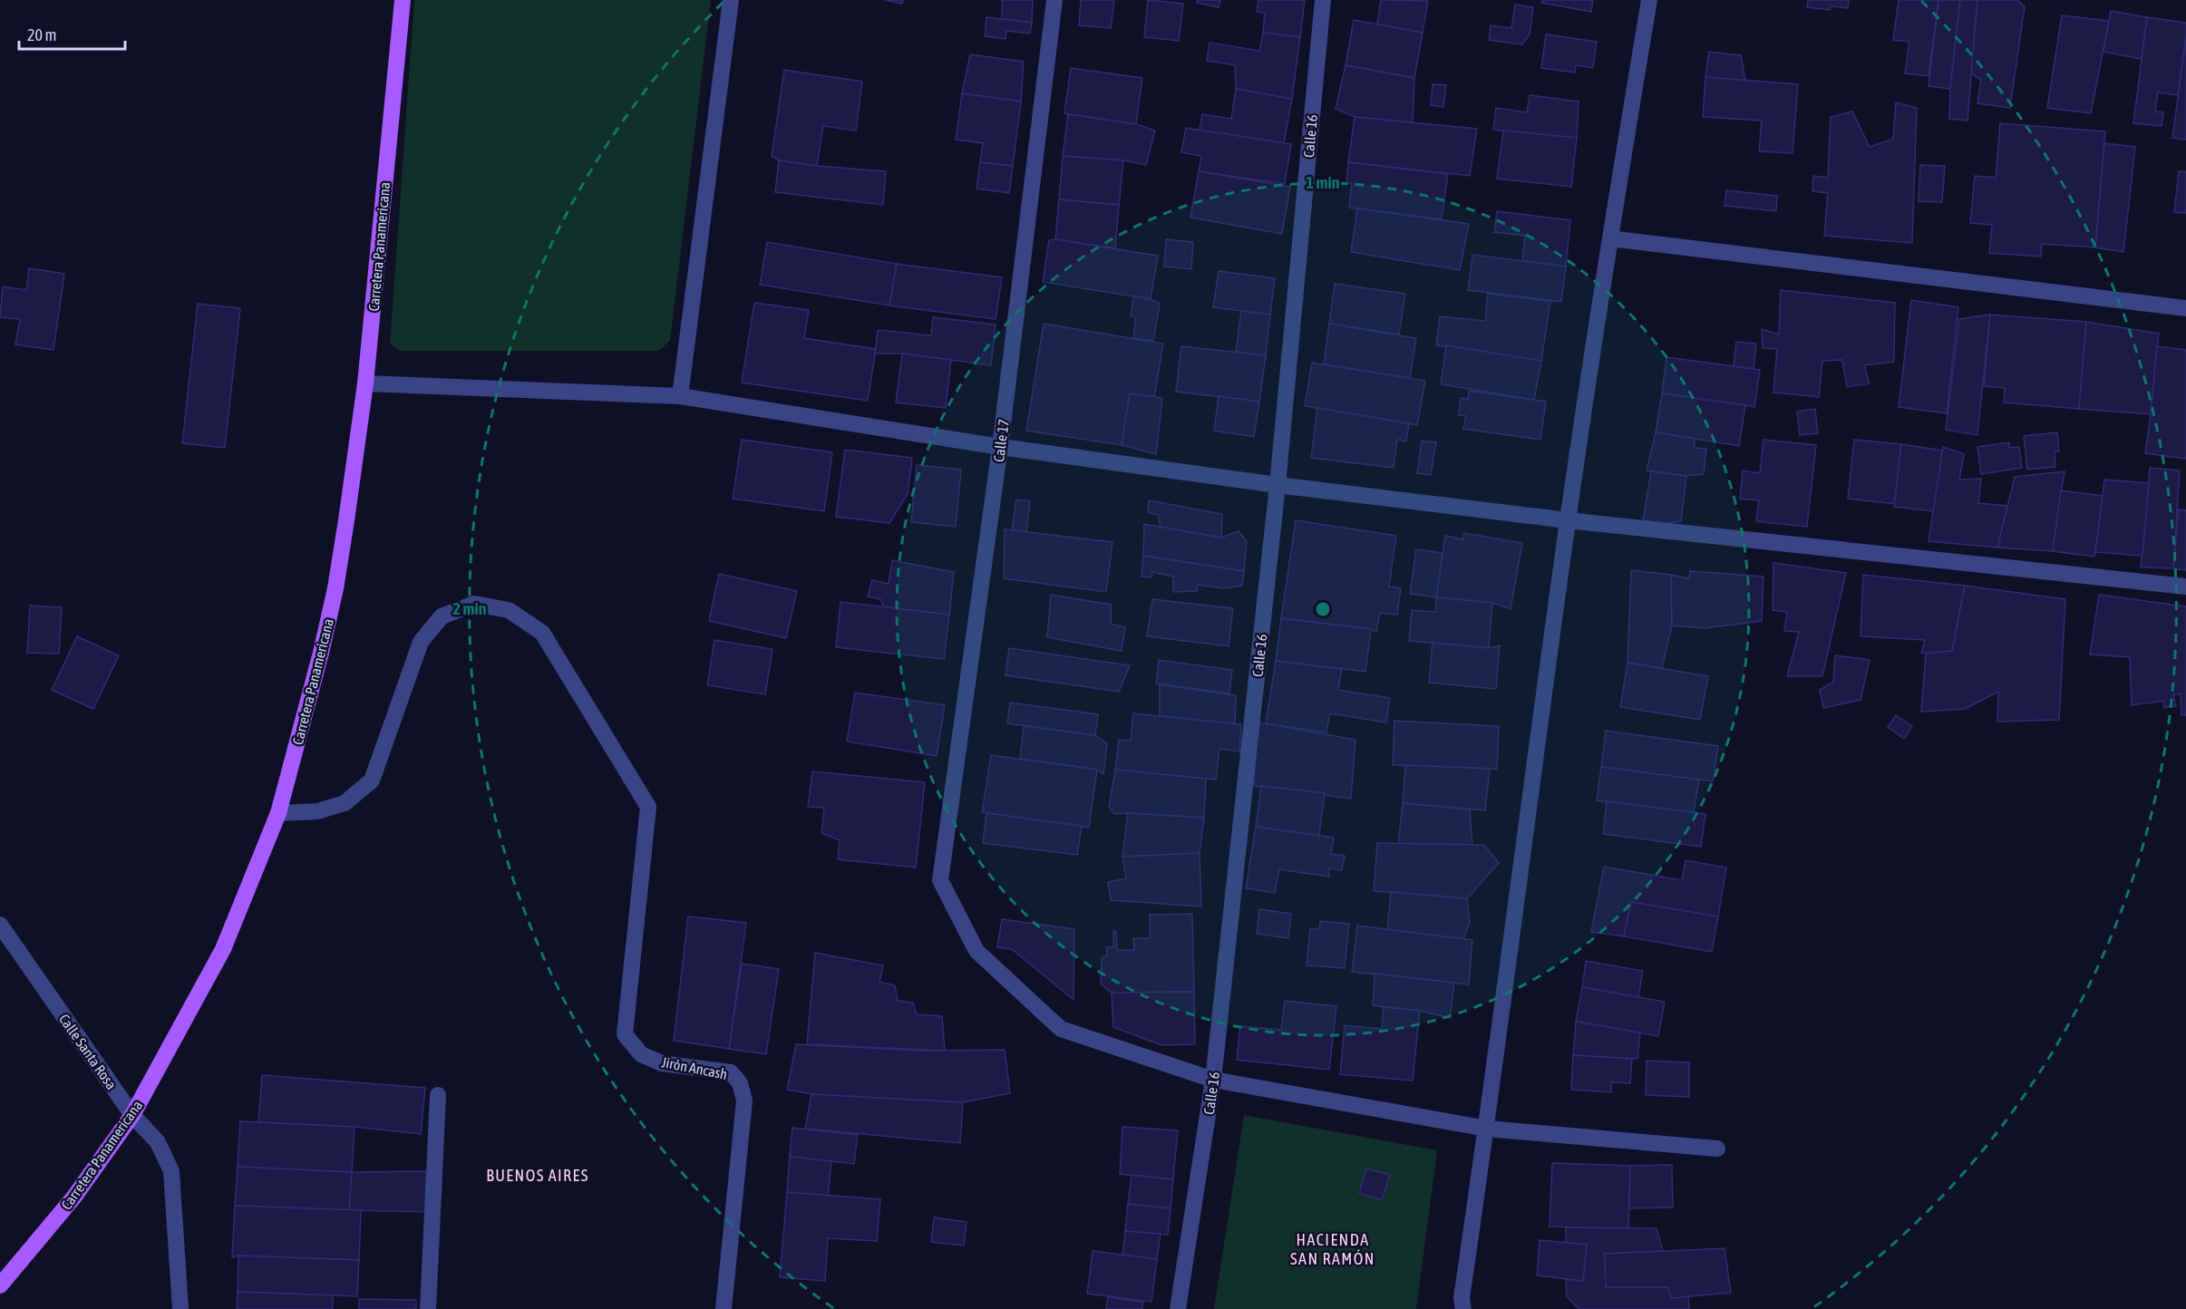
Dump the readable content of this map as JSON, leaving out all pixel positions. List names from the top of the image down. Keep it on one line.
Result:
{"streets":{"main road":["Carretera Panamericana"],"street":["Calle 16","Calle 17","Calle Santa Rosa","Jirón Ancash"]},"crossings":[["Calle 16","Calle 17"],["Carretera Panamericana","Calle Santa Rosa"],["Carretera Panamericana","Jirón Ancash"]],"districts":["BUENOS AIRES","HACIENDA SAN RAMÓN"],"scale_bar":"20 m","rings":["1 min","2 min"]}
